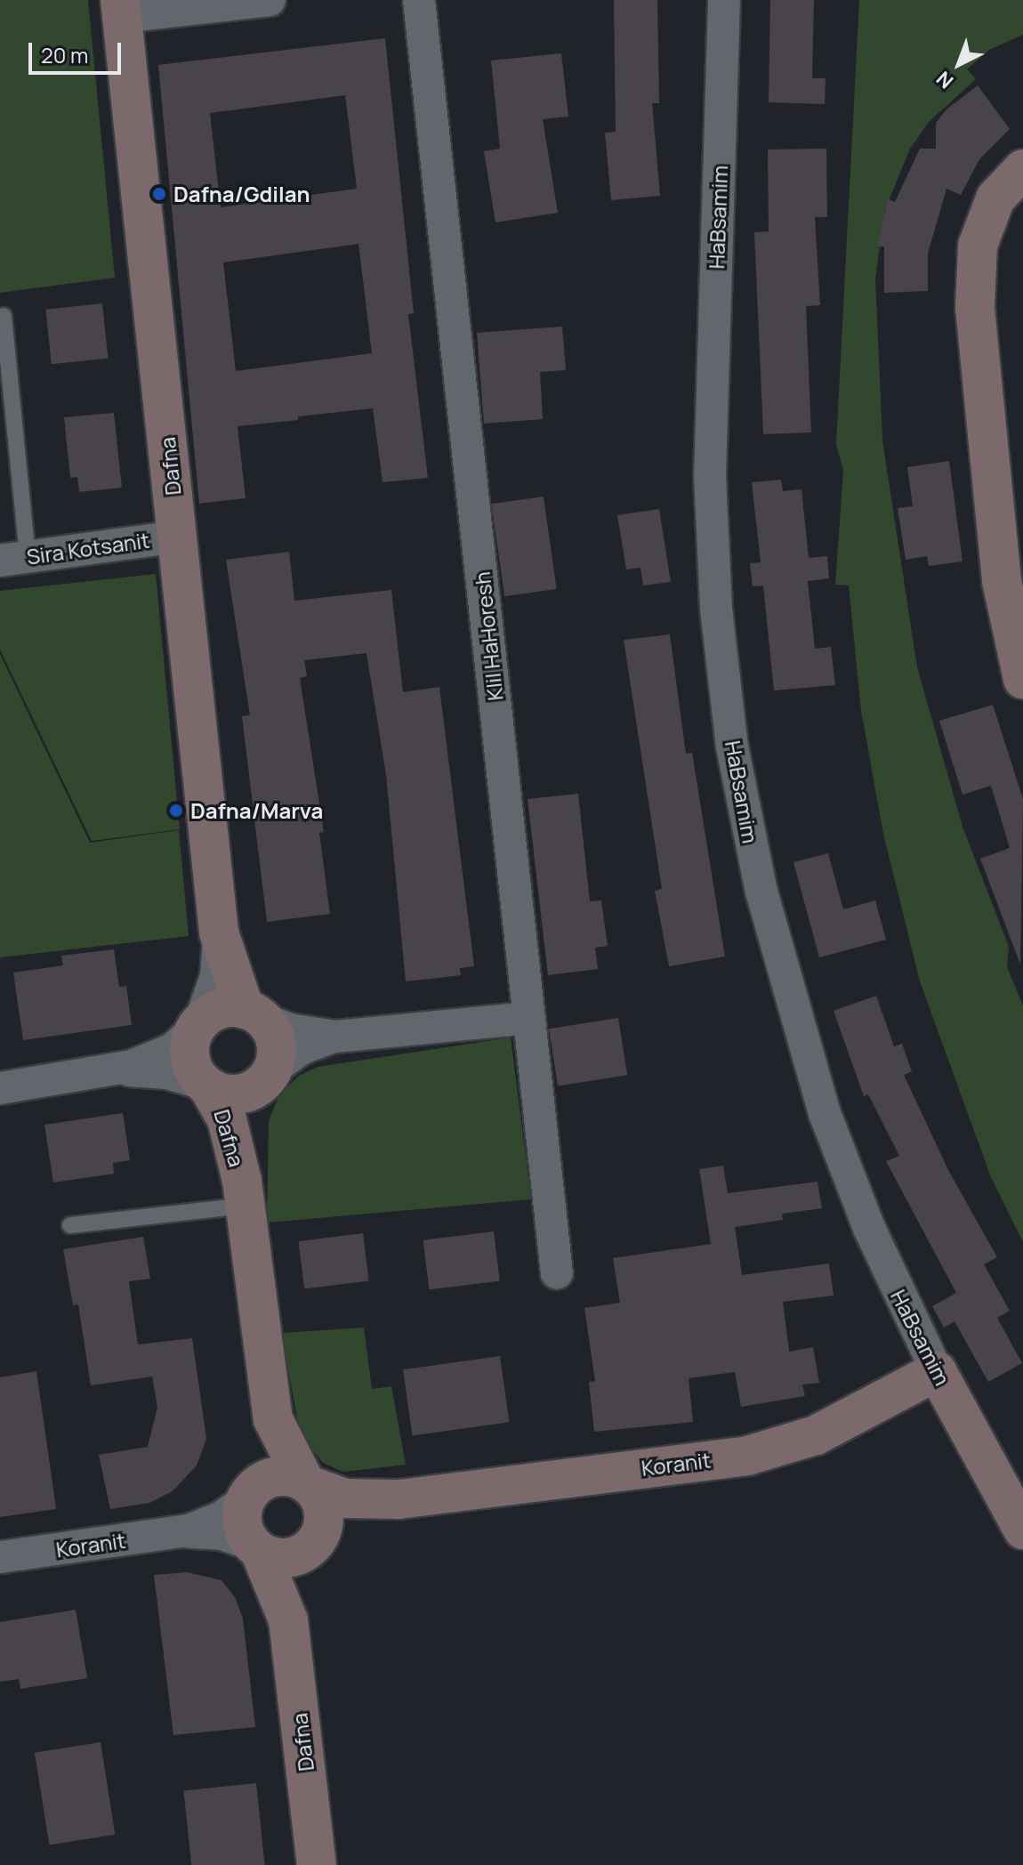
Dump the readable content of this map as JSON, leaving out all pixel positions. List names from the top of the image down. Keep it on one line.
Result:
{"streets":{"street":["HaBsamim","Dafna","Sira Kotsanit","Klil HaHoresh","Koranit"]},"crossings":[["HaBsamim","Koranit"],["Dafna","Sira Kotsanit"],["Dafna","Koranit"]],"places":["Dafna/Gdilan","Dafna/Marva"],"scale_bar":"20 m","north":"bottom left"}
